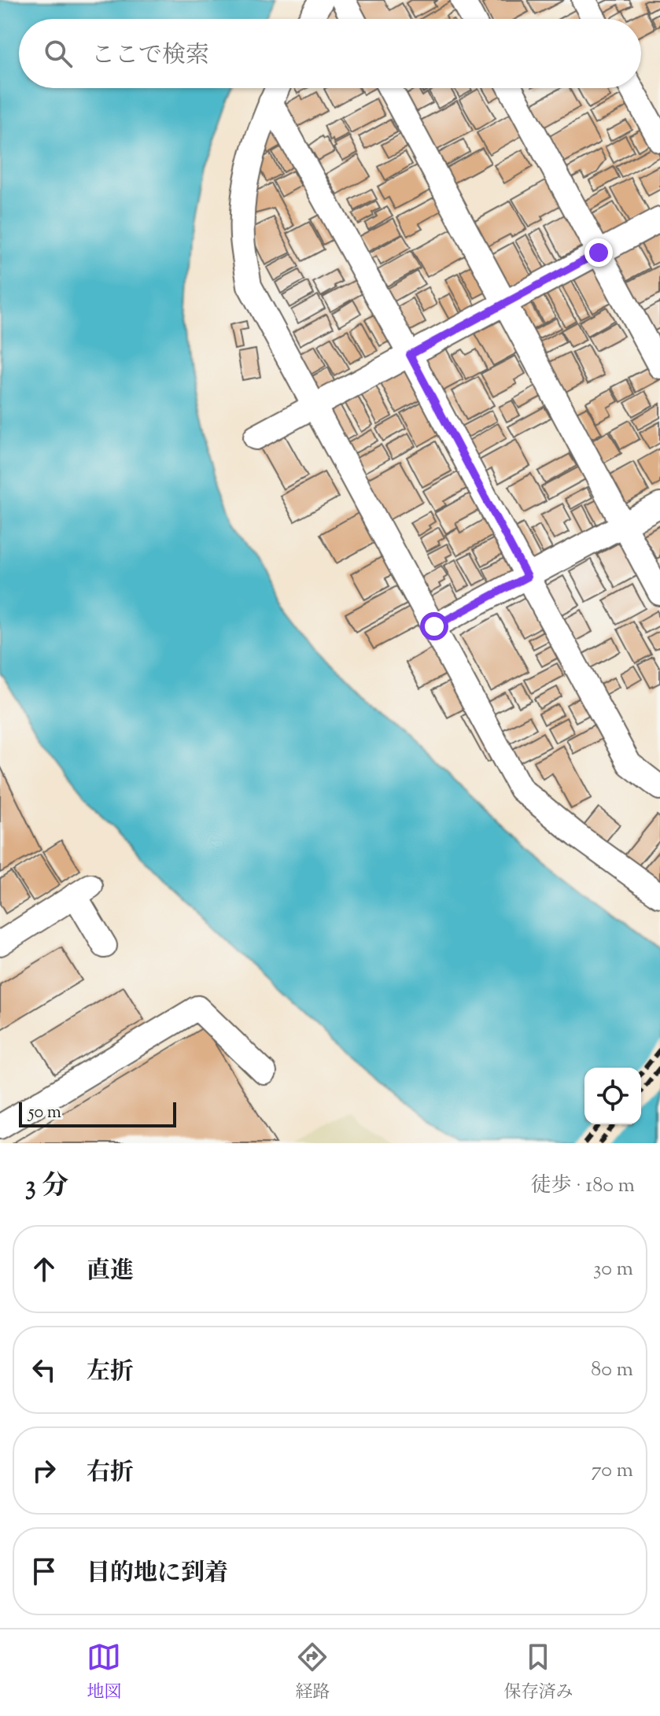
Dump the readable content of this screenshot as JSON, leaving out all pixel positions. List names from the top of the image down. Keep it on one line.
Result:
{"scale_bar":"50 m","page":{"search":"ここで検索","scale":"50 m","heading":["3 分","徒歩 · 180 m"],"list":[["直進","30 m"],["左折","80 m"],["右折","70 m"],"目的地に到着"],"nav":["地図","経路","保存済み"]}}
